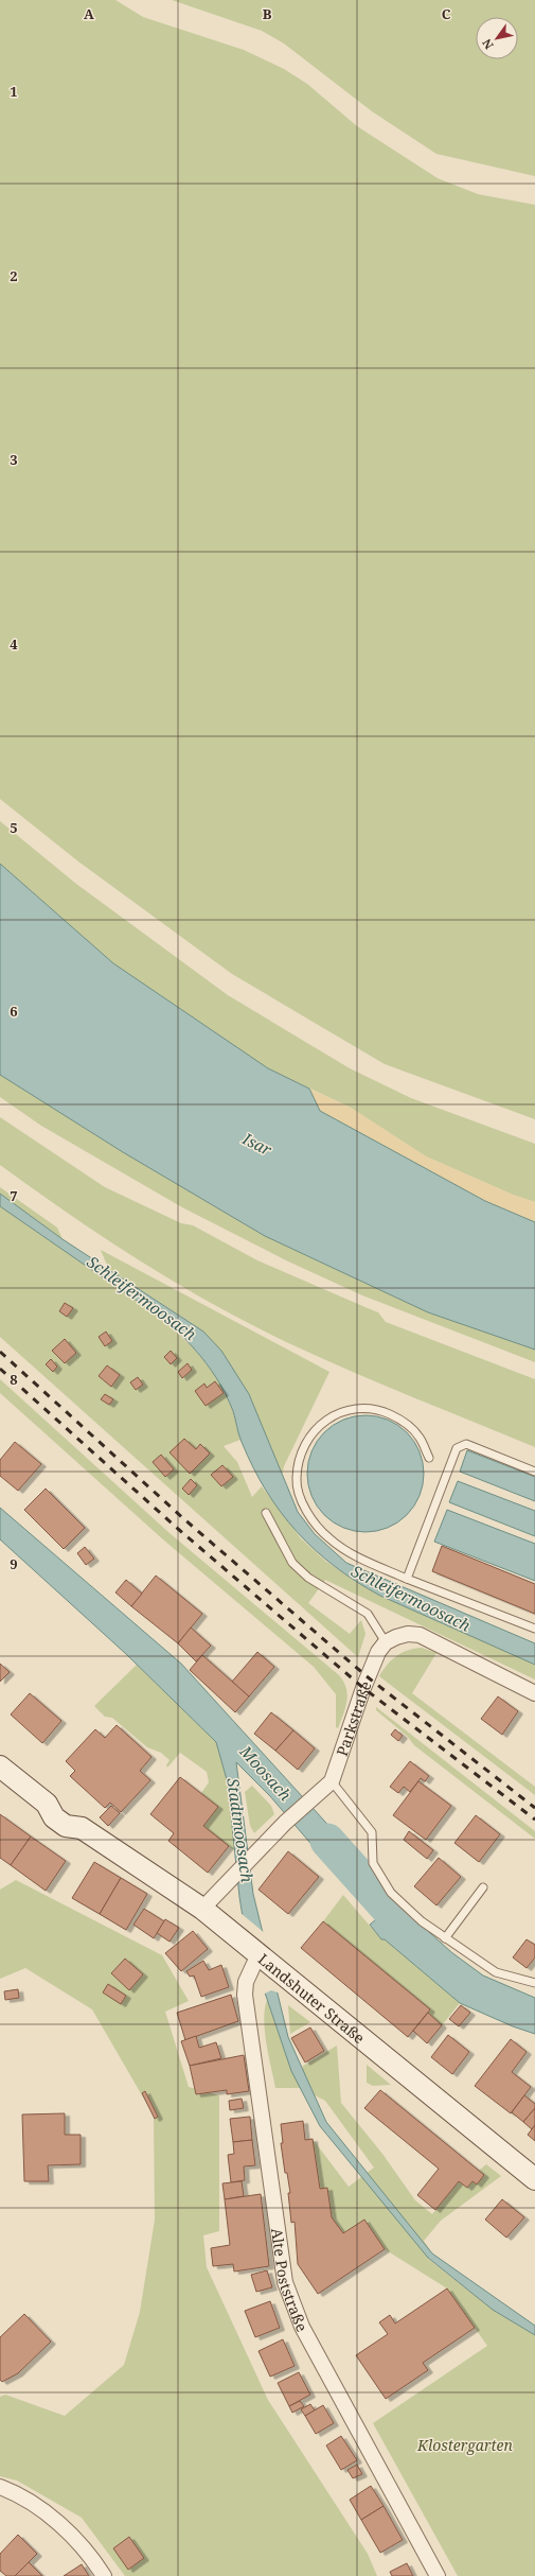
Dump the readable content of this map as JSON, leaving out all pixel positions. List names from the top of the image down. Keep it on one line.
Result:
{"streets":{"main road":["Landshuter Straße"],"street":["Parkstraße","Alte Poststraße"]},"crossings":[["Parkstraße","Landshuter Straße"],["Landshuter Straße","Alte Poststraße"]],"water":["Isar","Schleifermoosach","Moosach","Stadtmoosach"],"parks":["Klostergarten"],"north":"bottom left","grid":{"columns":["A","B","C"],"rows":["1","2","3","4","5","6","7","8","9"]}}
